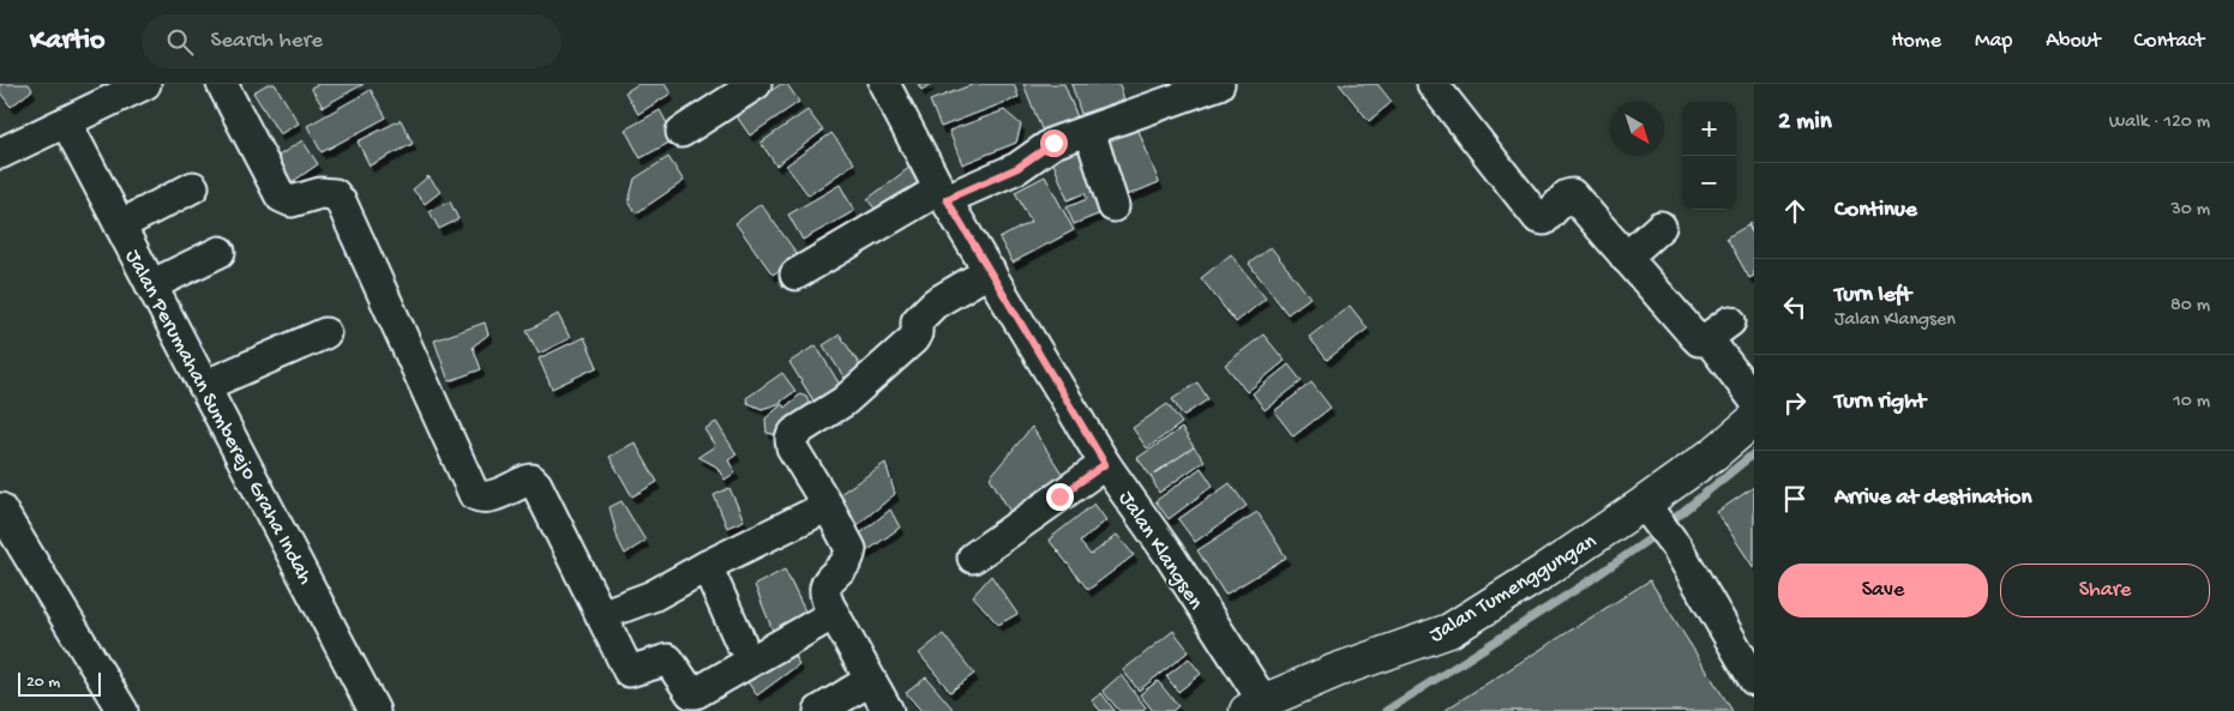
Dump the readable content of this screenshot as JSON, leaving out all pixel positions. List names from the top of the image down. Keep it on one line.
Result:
{"streets":{"street":["Jalan Perumahan Sumberejo Graha Indah","Jalan Klangsen","Jalan Tumenggungan"]},"crossings":[["Jalan Klangsen","Jalan Tumenggungan"]],"scale_bar":"20 m","north":"bottom right","page":{"header":"Kartio","search":"Search here","nav":["Home","Map","About","Contact"],"heading":["2 min","Walk · 120 m"],"map_buttons":["+","−"],"list":[["Continue","30 m"],["Turn left","Jalan Klangsen","80 m"],["Turn right","10 m"],"Arrive at destination"],"buttons":["Save","Share"],"scale":"20 m"}}
